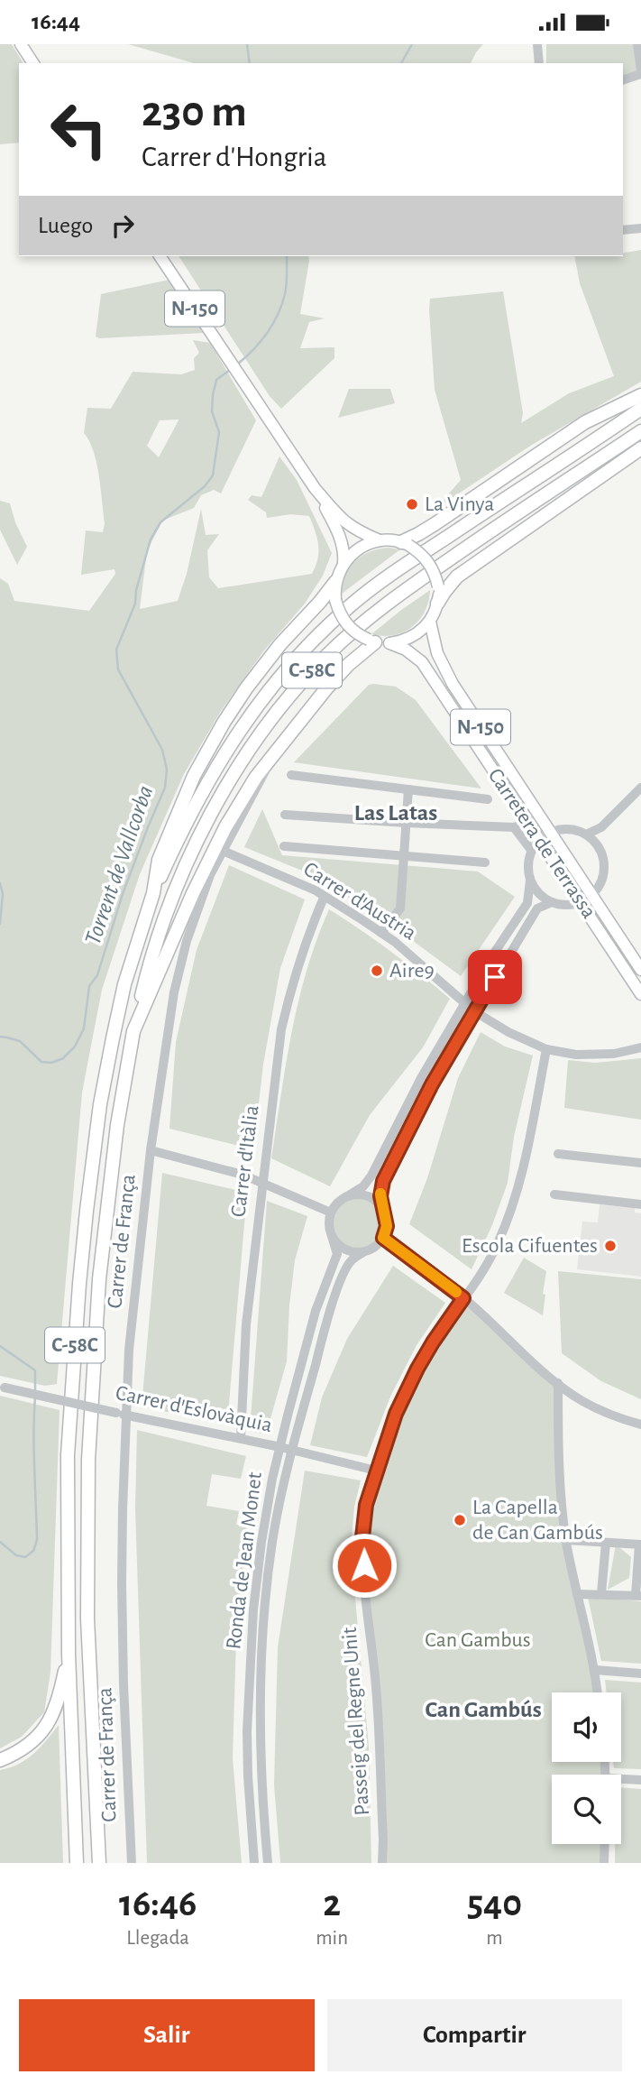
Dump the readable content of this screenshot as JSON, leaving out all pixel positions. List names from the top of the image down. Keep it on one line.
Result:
{"streets":{"highway":["C-58C"],"main road":["N-150","Carretera de Terrassa"],"street":["Carrer d'Austria","Carrer d'Itàlia","Carrer de França","Carrer d'Eslovàquia","Ronda de Jean Monet","Passeig del Regne Unit"]},"crossings":[["N-150","Carretera de Terrassa"],["Carrer d'Austria","Carrer d'Itàlia"],["Carrer d'Austria","Carrer de França"],["Carrer d'Itàlia","Carrer d'Eslovàquia"],["Carrer de França","Carrer d'Eslovàquia"],["Carrer d'Eslovàquia","Ronda de Jean Monet"],["Carrer d'Eslovàquia","Passeig del Regne Unit"]],"districts":["Las Latas","Can Gambús"],"water":["Torrent de Vallcorba"],"parks":["Can Gambus"],"places":["La Vinya","Aire9","Escola Cifuentes","La Capella de Can Gambús"],"page":{"status":"16:44","turn":["230 m","Carrer d'Hongria"],"then":"Luego","eta":["16:46","Llegada","2","min","540","m"],"buttons":["Salir","Compartir"]}}
